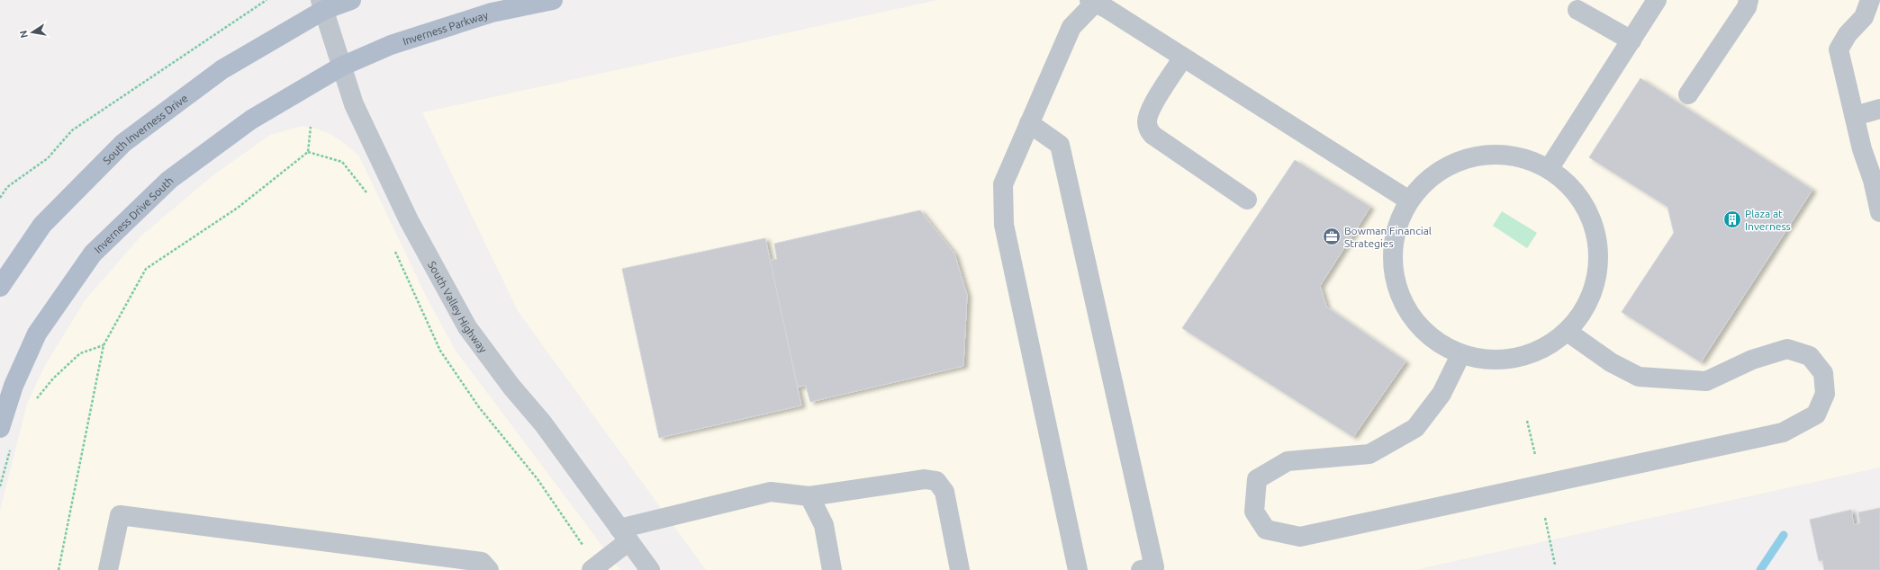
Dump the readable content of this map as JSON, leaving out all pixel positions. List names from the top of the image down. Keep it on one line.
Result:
{"streets":{"main road":["Inverness Parkway","South Inverness Drive","Inverness Drive South"],"street":["South Valley Highway"]},"crossings":[["Inverness Parkway","Inverness Drive South"],["Inverness Parkway","South Valley Highway"],["South Inverness Drive","South Valley Highway"],["Inverness Drive South","South Valley Highway"]],"places":{"building":["Plaza at Inverness"],"office":["Bowman Financial Strategies"]},"north":"left"}
